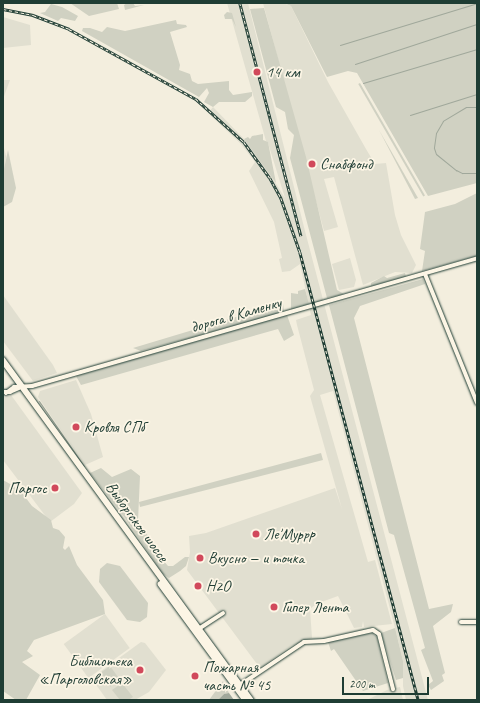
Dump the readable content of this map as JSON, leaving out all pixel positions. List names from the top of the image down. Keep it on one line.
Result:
{"streets":{"main road":["Выборгское шоссе"],"street":["дорога в Каменку"]},"crossings":[["дорога в Каменку","Выборгское шоссе"]],"places":["14 км","Снабфонд","Кровля СПб","Паргос","Ле'Муррр","Вкусно — и точка","H2O","Гипер Лента","Библиотека «Парголовская»","Пожарная часть № 45"],"scale_bar":"200 m"}
